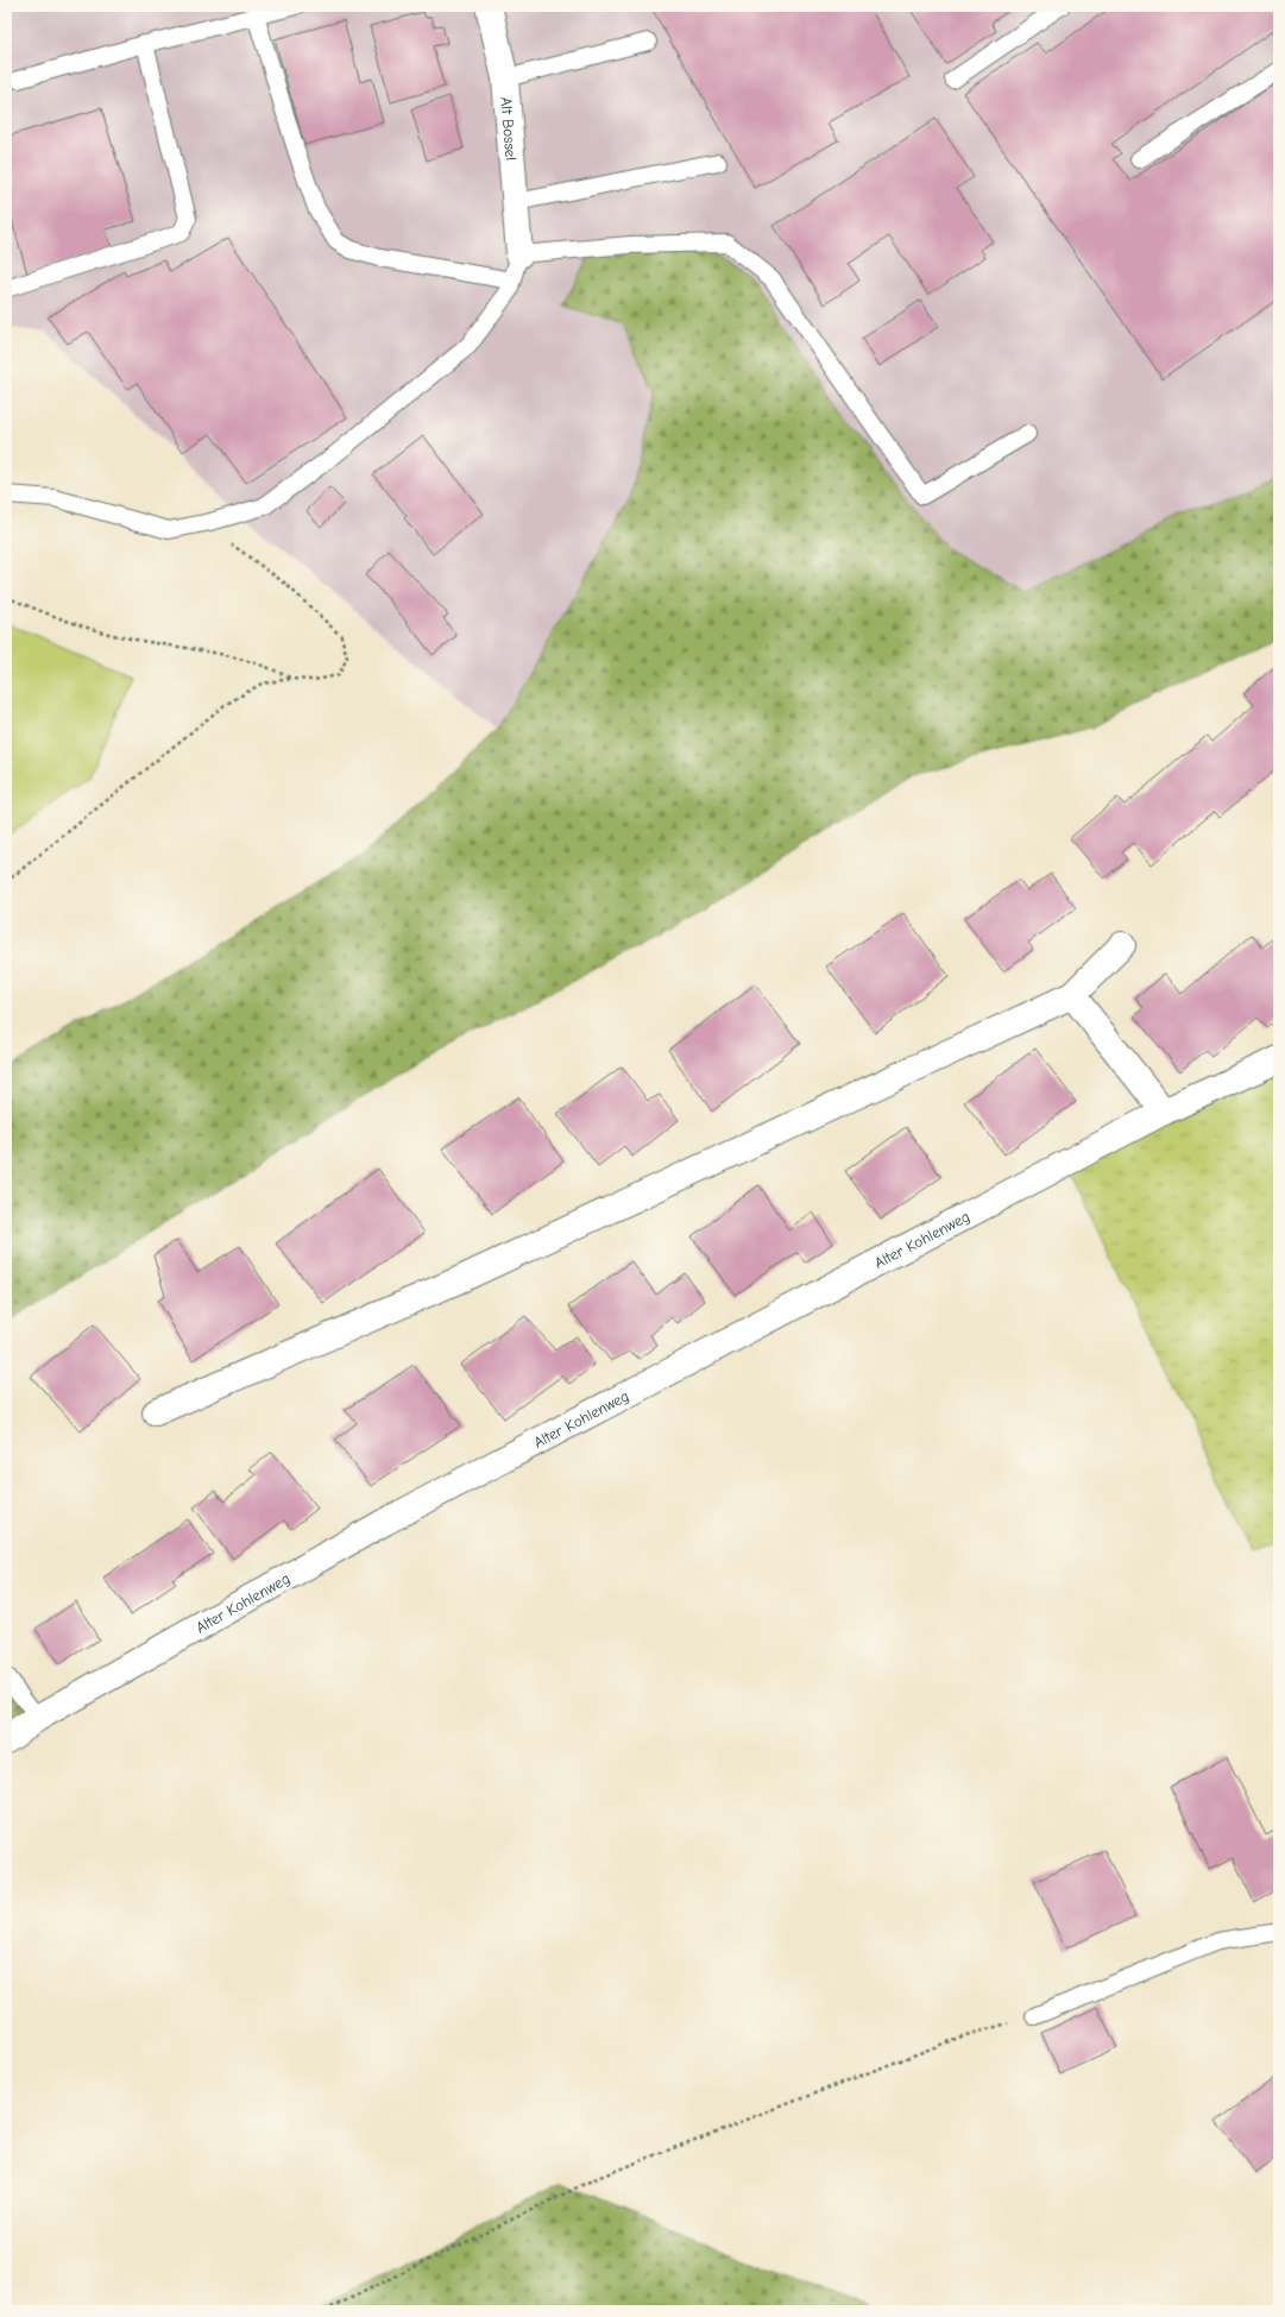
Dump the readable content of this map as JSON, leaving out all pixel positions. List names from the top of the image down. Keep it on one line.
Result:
{"streets":{"street":["Alt Bossel","Alter Kohlenweg"]}}
